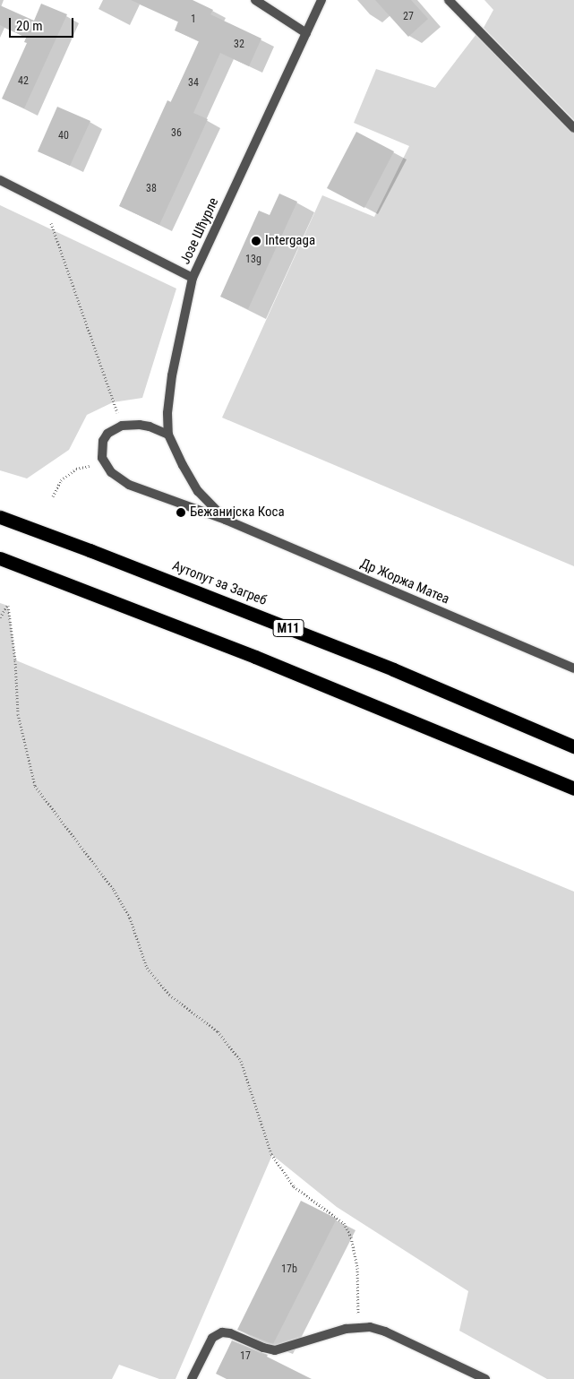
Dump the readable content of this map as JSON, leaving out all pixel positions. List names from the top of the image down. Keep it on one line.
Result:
{"streets":{"highway":["Аутопут за Загреб","M11"],"street":["Јозе Шћурле","Др Жоржа Матеа"]},"places":["Intergaga","Бежанијска Коса"],"house_numbers":["27","1","32","42","34","36","40","38","13g","17b","17"],"scale_bar":"20 m"}
